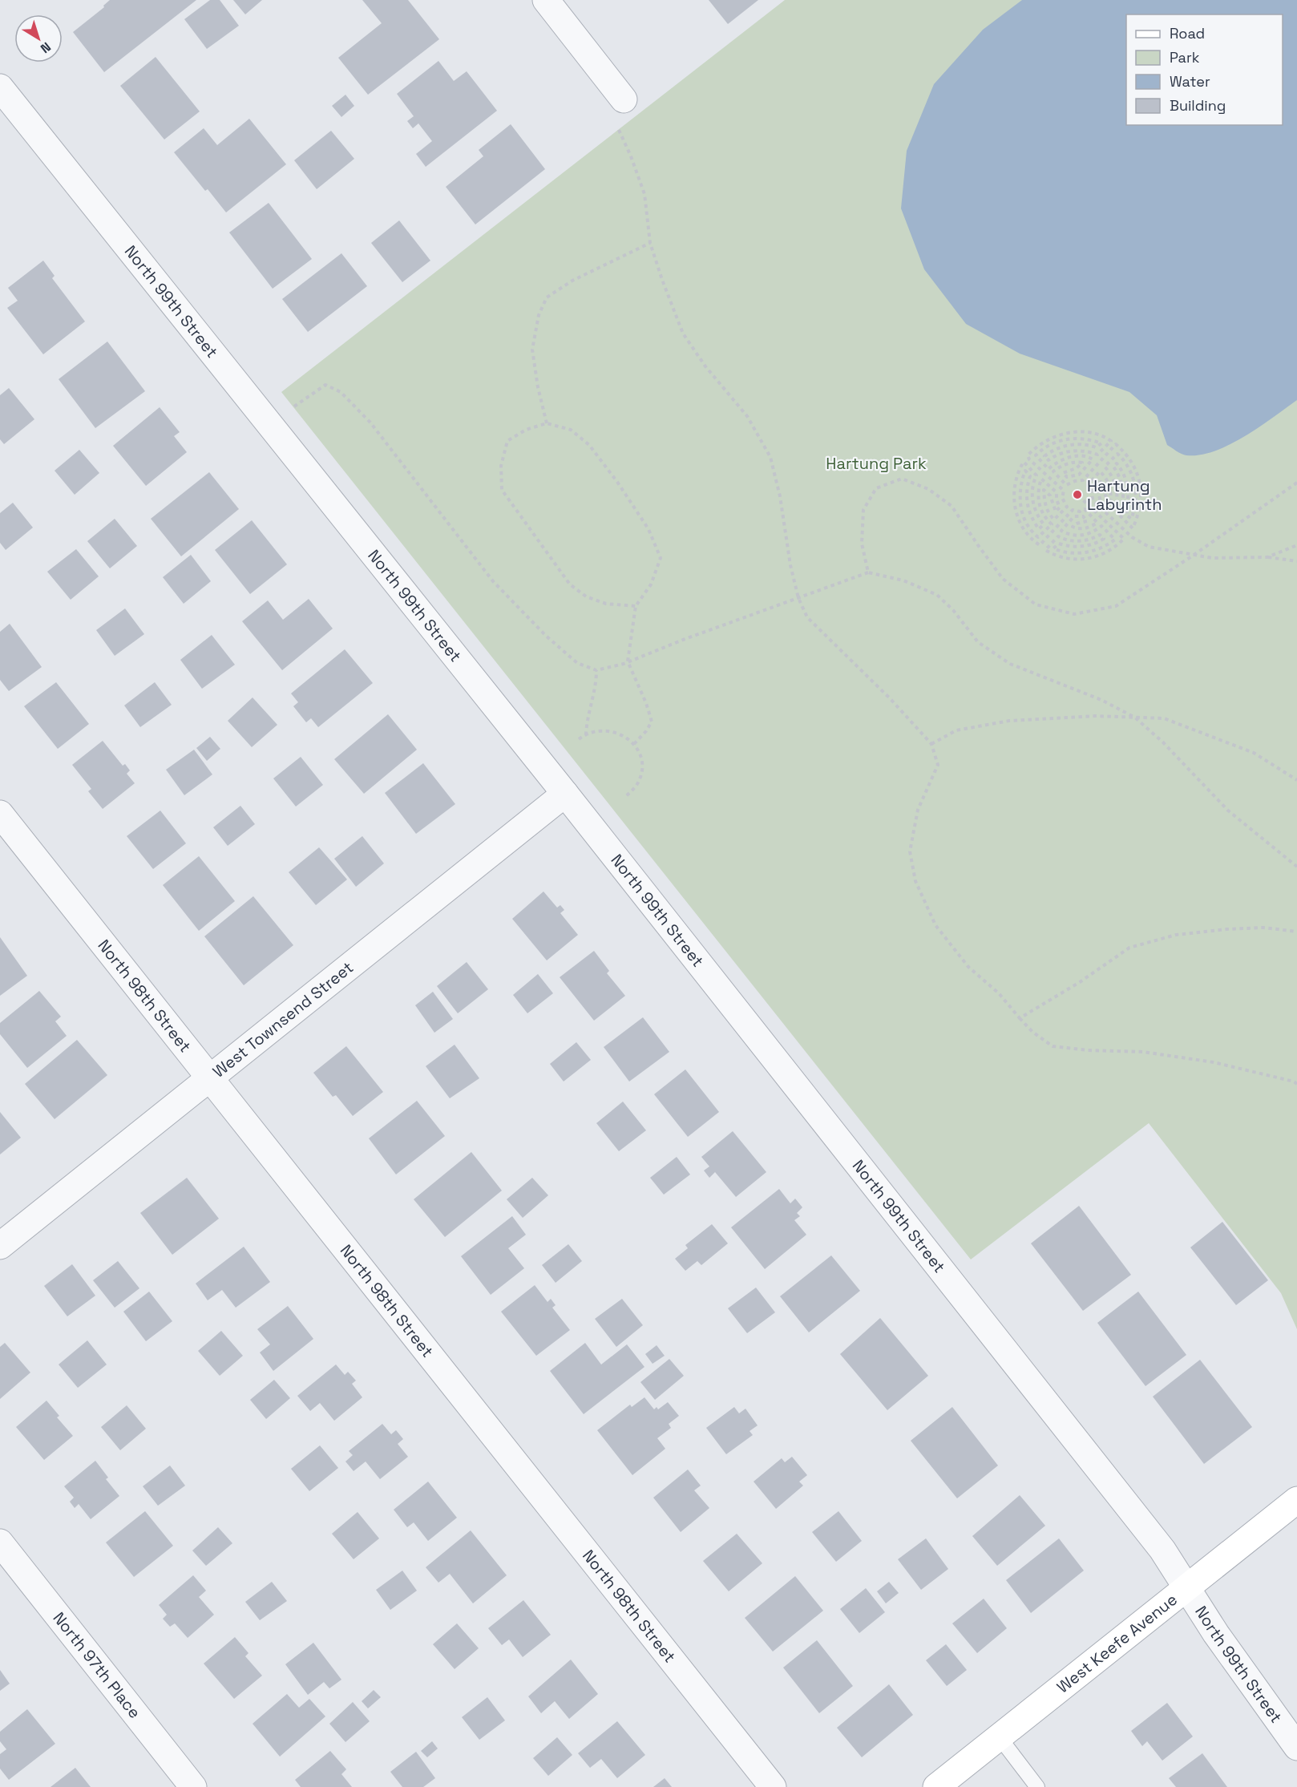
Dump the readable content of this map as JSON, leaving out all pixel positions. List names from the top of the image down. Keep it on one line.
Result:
{"streets":{"street":["North 99th Street","North 98th Street","West Townsend Street","West Keefe Avenue","North 97th Place"]},"crossings":[["North 99th Street","West Townsend Street"],["North 99th Street","West Keefe Avenue"],["North 98th Street","West Townsend Street"]],"parks":["Hartung Park"],"places":["Hartung Labyrinth"],"legend":["Road","Park","Water","Building"],"north":"bottom right"}
